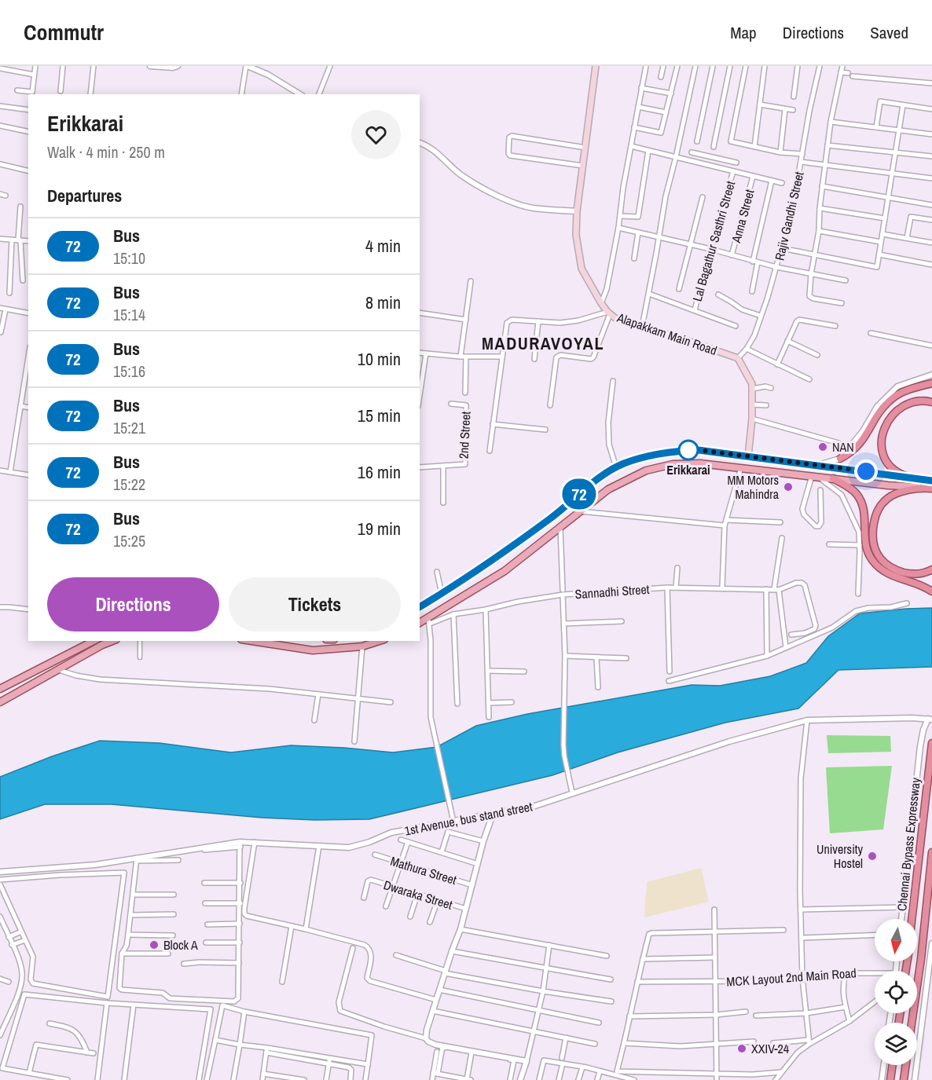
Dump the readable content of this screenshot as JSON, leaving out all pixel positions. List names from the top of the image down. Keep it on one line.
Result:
{"streets":{"highway":["Chennai Bypass Expressway"],"main road":["Alapakkam Main Road"],"street":["Anna Street","Rajiv Gandhi Street","Lal Bagathur Sasthri Street","2nd Street","Sannadhi Street","1st Avenue, bus stand street","Mathura Street","Dwaraka Street","MCK Layout 2nd Main Road"]},"crossings":[["Rajiv Gandhi Street","Alapakkam Main Road"]],"districts":["MADURAVOYAL"],"places":["NAN","Erikkarai","MM Motors Mahindra","University Hostel","Block A","XXIV-24"],"lines":["bus line 72"],"north":"bottom","page":{"header":"Commutr","nav":["Map","Directions","Saved"],"on_map":"72","heading":[["Erikkarai","Walk · 4 min · 250 m"],"Departures"],"list":[{"mark":"72","name":"Bus","note":"15:10","value":"4 min"},{"mark":"72","name":"Bus","note":"15:14","value":"8 min"},{"mark":"72","name":"Bus","note":"15:16","value":"10 min"},{"mark":"72","name":"Bus","note":"15:21","value":"15 min"},{"mark":"72","name":"Bus","note":"15:22","value":"16 min"},{"mark":"72","name":"Bus","note":"15:25","value":"19 min"}],"buttons":["Directions","Tickets"]}}
